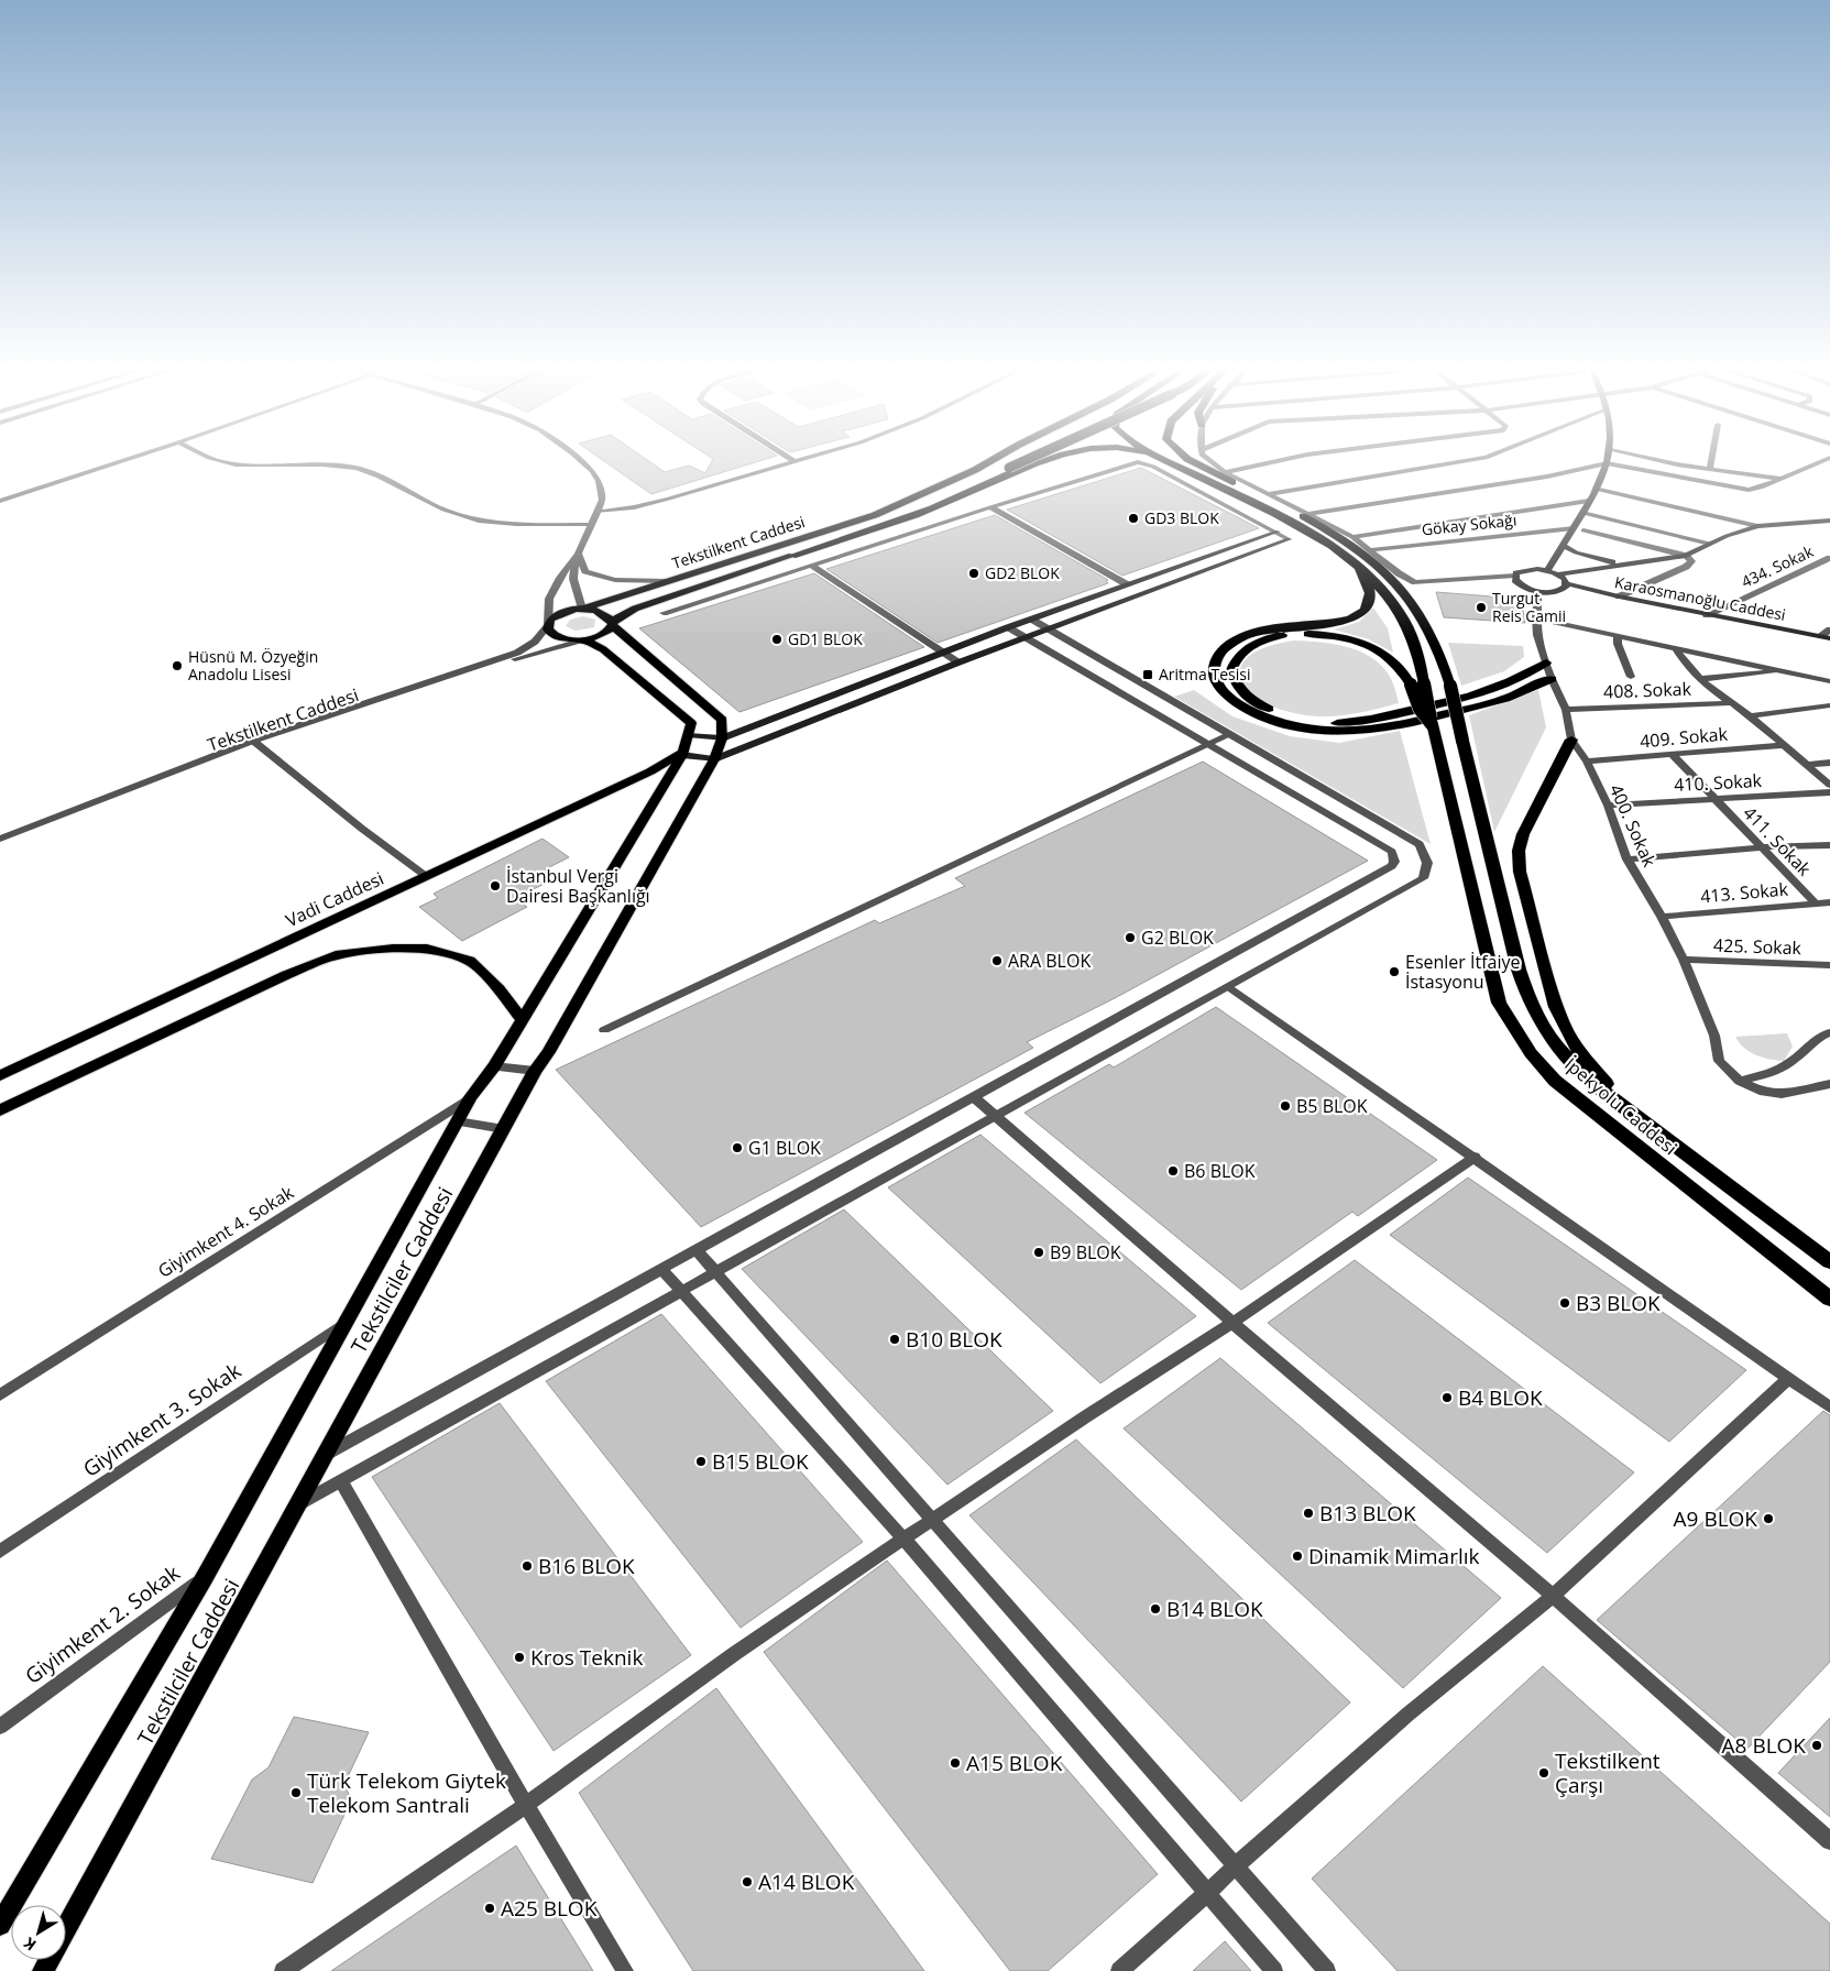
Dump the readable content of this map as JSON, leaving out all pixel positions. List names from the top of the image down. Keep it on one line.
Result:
{"streets":{"highway":["İpekyolu Caddesi"],"main road":["Tekstilkent Caddesi","Karaosmanoğlu Caddesi","Vadi Caddesi","Tekstilciler Caddesi"],"street":["Gökay Sokağı","434. Sokak","408. Sokak","409. Sokak","410. Sokak","400. Sokak","411. Sokak","413. Sokak","425. Sokak","Giyimkent 4. Sokak","Giyimkent 3. Sokak","Giyimkent 2. Sokak"]},"crossings":[["434. Sokak","Karaosmanoğlu Caddesi"],["408. Sokak","400. Sokak"],["409. Sokak","400. Sokak"],["409. Sokak","411. Sokak"],["410. Sokak","400. Sokak"],["410. Sokak","411. Sokak"],["400. Sokak","413. Sokak"],["400. Sokak","425. Sokak"],["411. Sokak","413. Sokak"],["Vadi Caddesi","Tekstilciler Caddesi"],["Giyimkent 4. Sokak","Tekstilciler Caddesi"],["Tekstilciler Caddesi","Giyimkent 3. Sokak"],["Tekstilciler Caddesi","Giyimkent 2. Sokak"]],"places":{"other":["GD3 BLOK","GD2 BLOK","Turgut Reis Camii","GD1 BLOK","Hüsnü M. Özyeğin Anadolu Lisesi","İstanbul Vergi Dairesi Başkanlığı","G2 BLOK","ARA BLOK","Esenler İtfaiye İstasyonu","B5 BLOK","G1 BLOK","B6 BLOK","B9 BLOK","B3 BLOK","B10 BLOK","B4 BLOK","B15 BLOK","B13 BLOK","A9 BLOK","Dinamik Mimarlık","B16 BLOK","B14 BLOK","Kros Teknik","A8 BLOK","A15 BLOK","Tekstilkent Çarşı","Türk Telekom Giytek Telekom Santrali","A14 BLOK","A25 BLOK"],"transit":["Aritma Tesisi"]},"north":"bottom left"}
